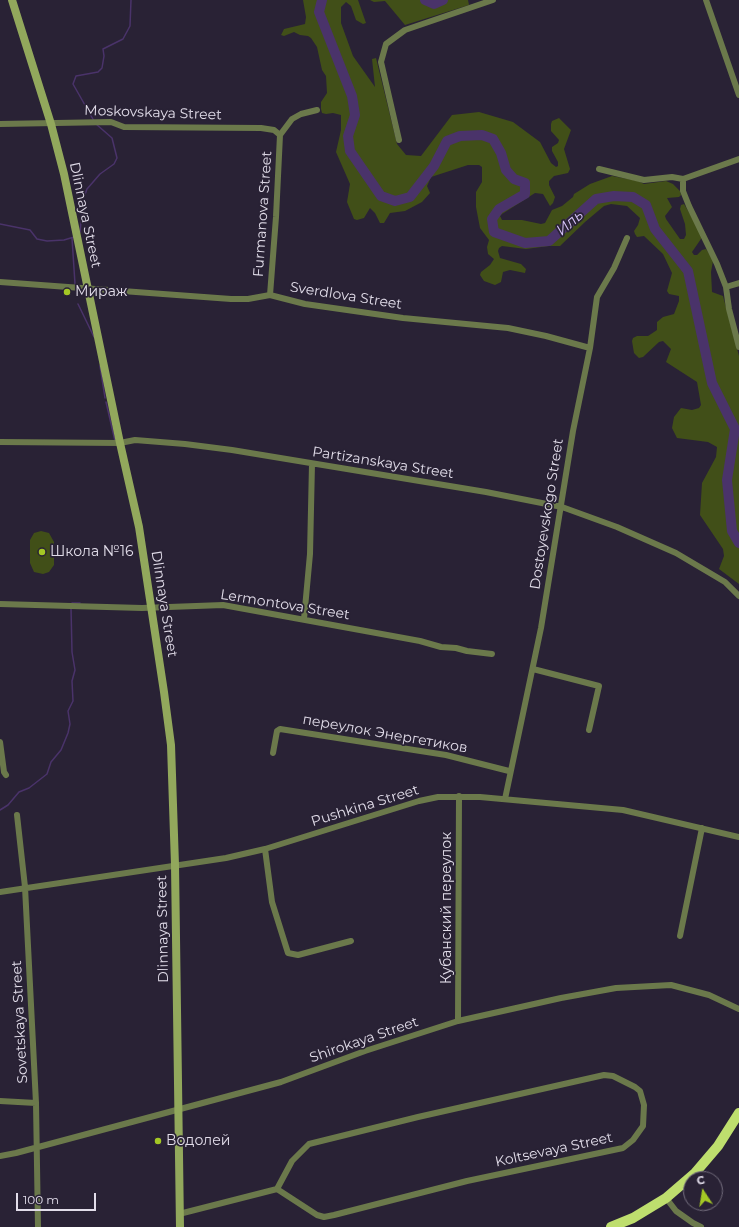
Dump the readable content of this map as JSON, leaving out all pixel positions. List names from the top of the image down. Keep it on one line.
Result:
{"streets":{"main road":["Dlinnaya Street"],"street":["Moskovskaya Street","Furmanova Street","Sverdlova Street","Partizanskaya Street","Dostoyevskogo Street","Lermontova Street","переулок Энергетиков","Pushkina Street","Кубанский переулок","Sovetskaya Street","Shirokaya Street","Koltsevaya Street"]},"crossings":[["Moskovskaya Street","Furmanova Street"],["Moskovskaya Street","Dlinnaya Street"],["Furmanova Street","Sverdlova Street"],["Dlinnaya Street","Sverdlova Street"],["Dlinnaya Street","Partizanskaya Street"],["Dlinnaya Street","Lermontova Street"],["Dlinnaya Street","Pushkina Street"],["Dlinnaya Street","Shirokaya Street"],["Sverdlova Street","Dostoyevskogo Street"],["Partizanskaya Street","Dostoyevskogo Street"],["Dostoyevskogo Street","переулок Энергетиков"],["Dostoyevskogo Street","Pushkina Street"],["Pushkina Street","Кубанский переулок"],["Pushkina Street","Sovetskaya Street"],["Кубанский переулок","Shirokaya Street"],["Sovetskaya Street","Shirokaya Street"]],"water":["Иль"],"places":["Мираж","Школа №16","Водолей"],"scale_bar":"100 m","north":"top"}
